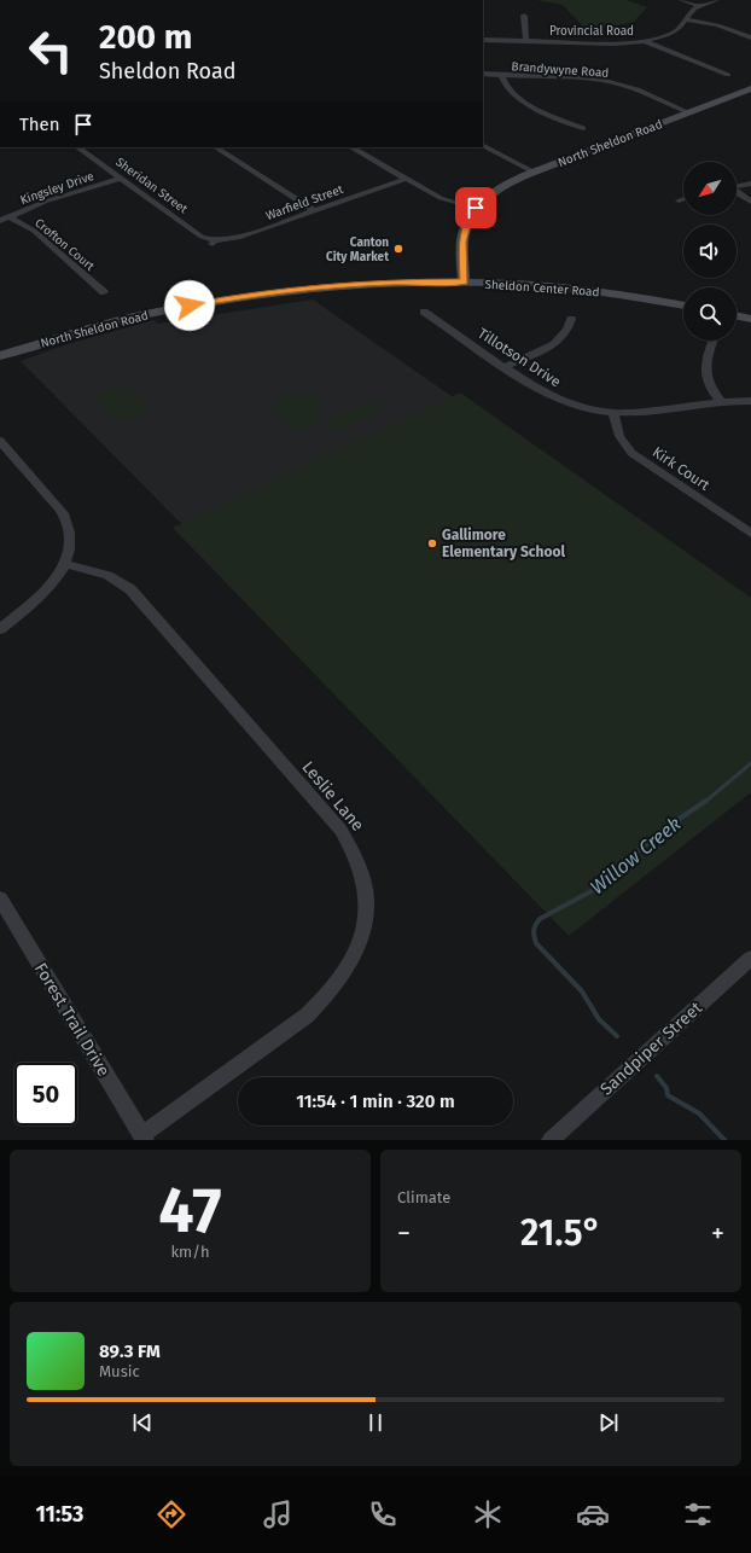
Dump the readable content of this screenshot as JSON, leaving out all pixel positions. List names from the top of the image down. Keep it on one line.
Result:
{"streets":{"main road":["North Sheldon Road","Sheldon Center Road"],"street":["Provincial Road","Brandywyne Road","Sheridan Street","Kingsley Drive","Warfield Street","Crofton Court","Tillotson Drive","Kirk Court","Leslie Lane","Forest Trail Drive","Sandpiper Street"]},"crossings":[["Brandywyne Road","North Sheldon Road"],["North Sheldon Road","Sheldon Center Road"],["Sheridan Street","Kingsley Drive"],["Sheridan Street","Warfield Street"],["Kingsley Drive","Crofton Court"],["Tillotson Drive","Kirk Court"],["Leslie Lane","Forest Trail Drive"]],"water":["Willow Creek"],"places":["Canton City Market","Gallimore Elementary School"],"north":"bottom left","page":{"turn":["200 m","Sheldon Road"],"then":"Then","limit":"50","trip":"11:54 · 1 min · 320 m","tile":[["47","km/h"],"Climate"],"heat":["−","21.5°","+"],"song":["89.3 FM","Music"],"tabs":"11:53"}}
